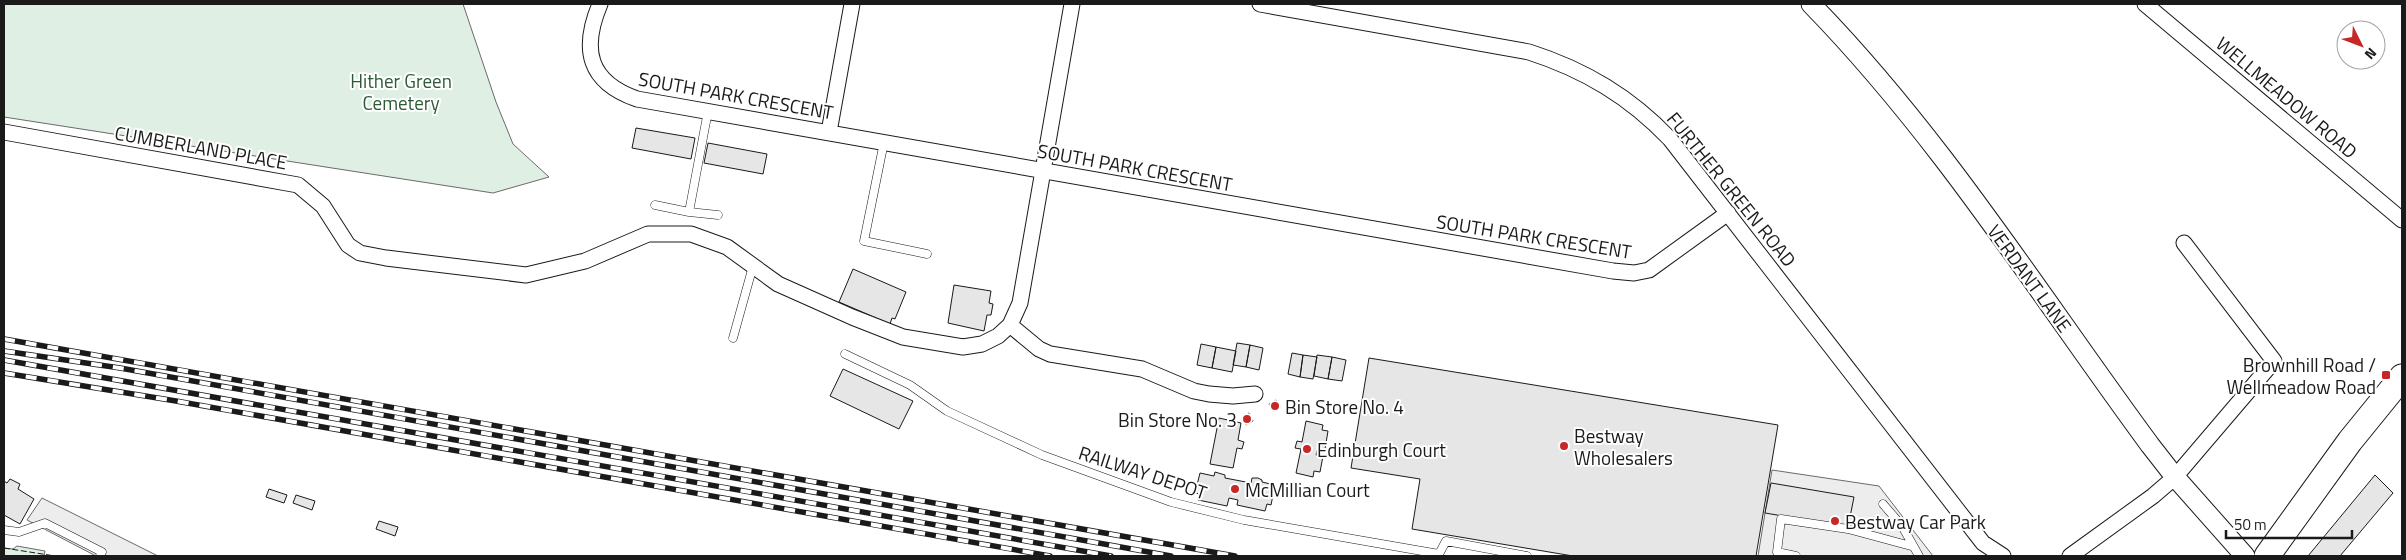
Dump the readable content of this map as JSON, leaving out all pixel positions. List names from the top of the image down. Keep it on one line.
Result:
{"streets":{"street":["SOUTH PARK CRESCENT","WELLMEADOW ROAD","CUMBERLAND PLACE","FURTHER GREEN ROAD","VERDANT LANE"],"lane":["RAILWAY DEPOT"]},"crossings":[["SOUTH PARK CRESCENT","CUMBERLAND PLACE"],["SOUTH PARK CRESCENT","FURTHER GREEN ROAD"]],"parks":["Hither Green Cemetery"],"places":{"transit":["Brownhill Road / Wellmeadow Road"],"other":["Bin Store No. 4","Bin Store No. 3","Bestway Wholesalers","Edinburgh Court","McMillian Court","Bestway Car Park"]},"scale_bar":"50 m","north":"bottom right"}
